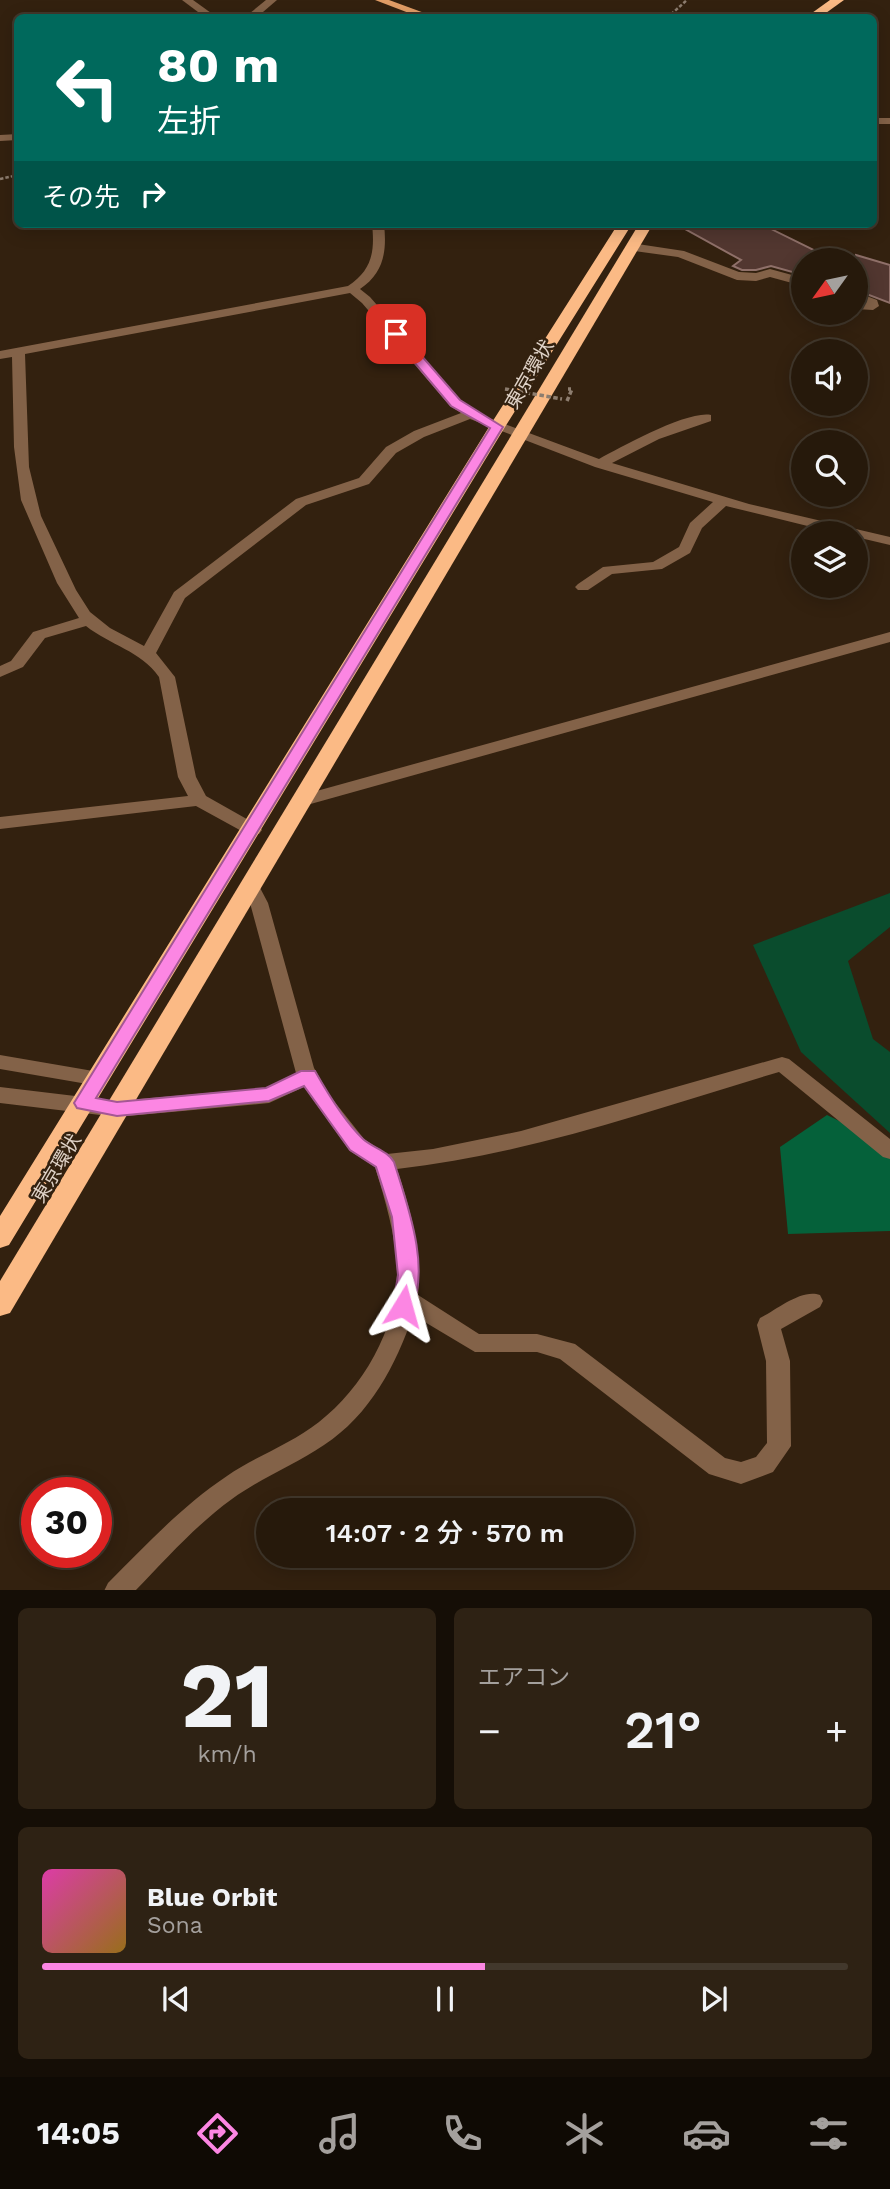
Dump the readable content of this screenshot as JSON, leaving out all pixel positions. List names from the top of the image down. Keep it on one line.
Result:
{"streets":{"highway":["東京環状"]},"north":"bottom left","page":{"turn":["80 m","左折"],"then":"その先","limit":"30","trip":"14:07 · 2 分 · 570 m","tile":[["21","km/h"],"エアコン"],"heat":["−","21°","+"],"song":["Blue Orbit","Sona"],"tabs":"14:05"}}
